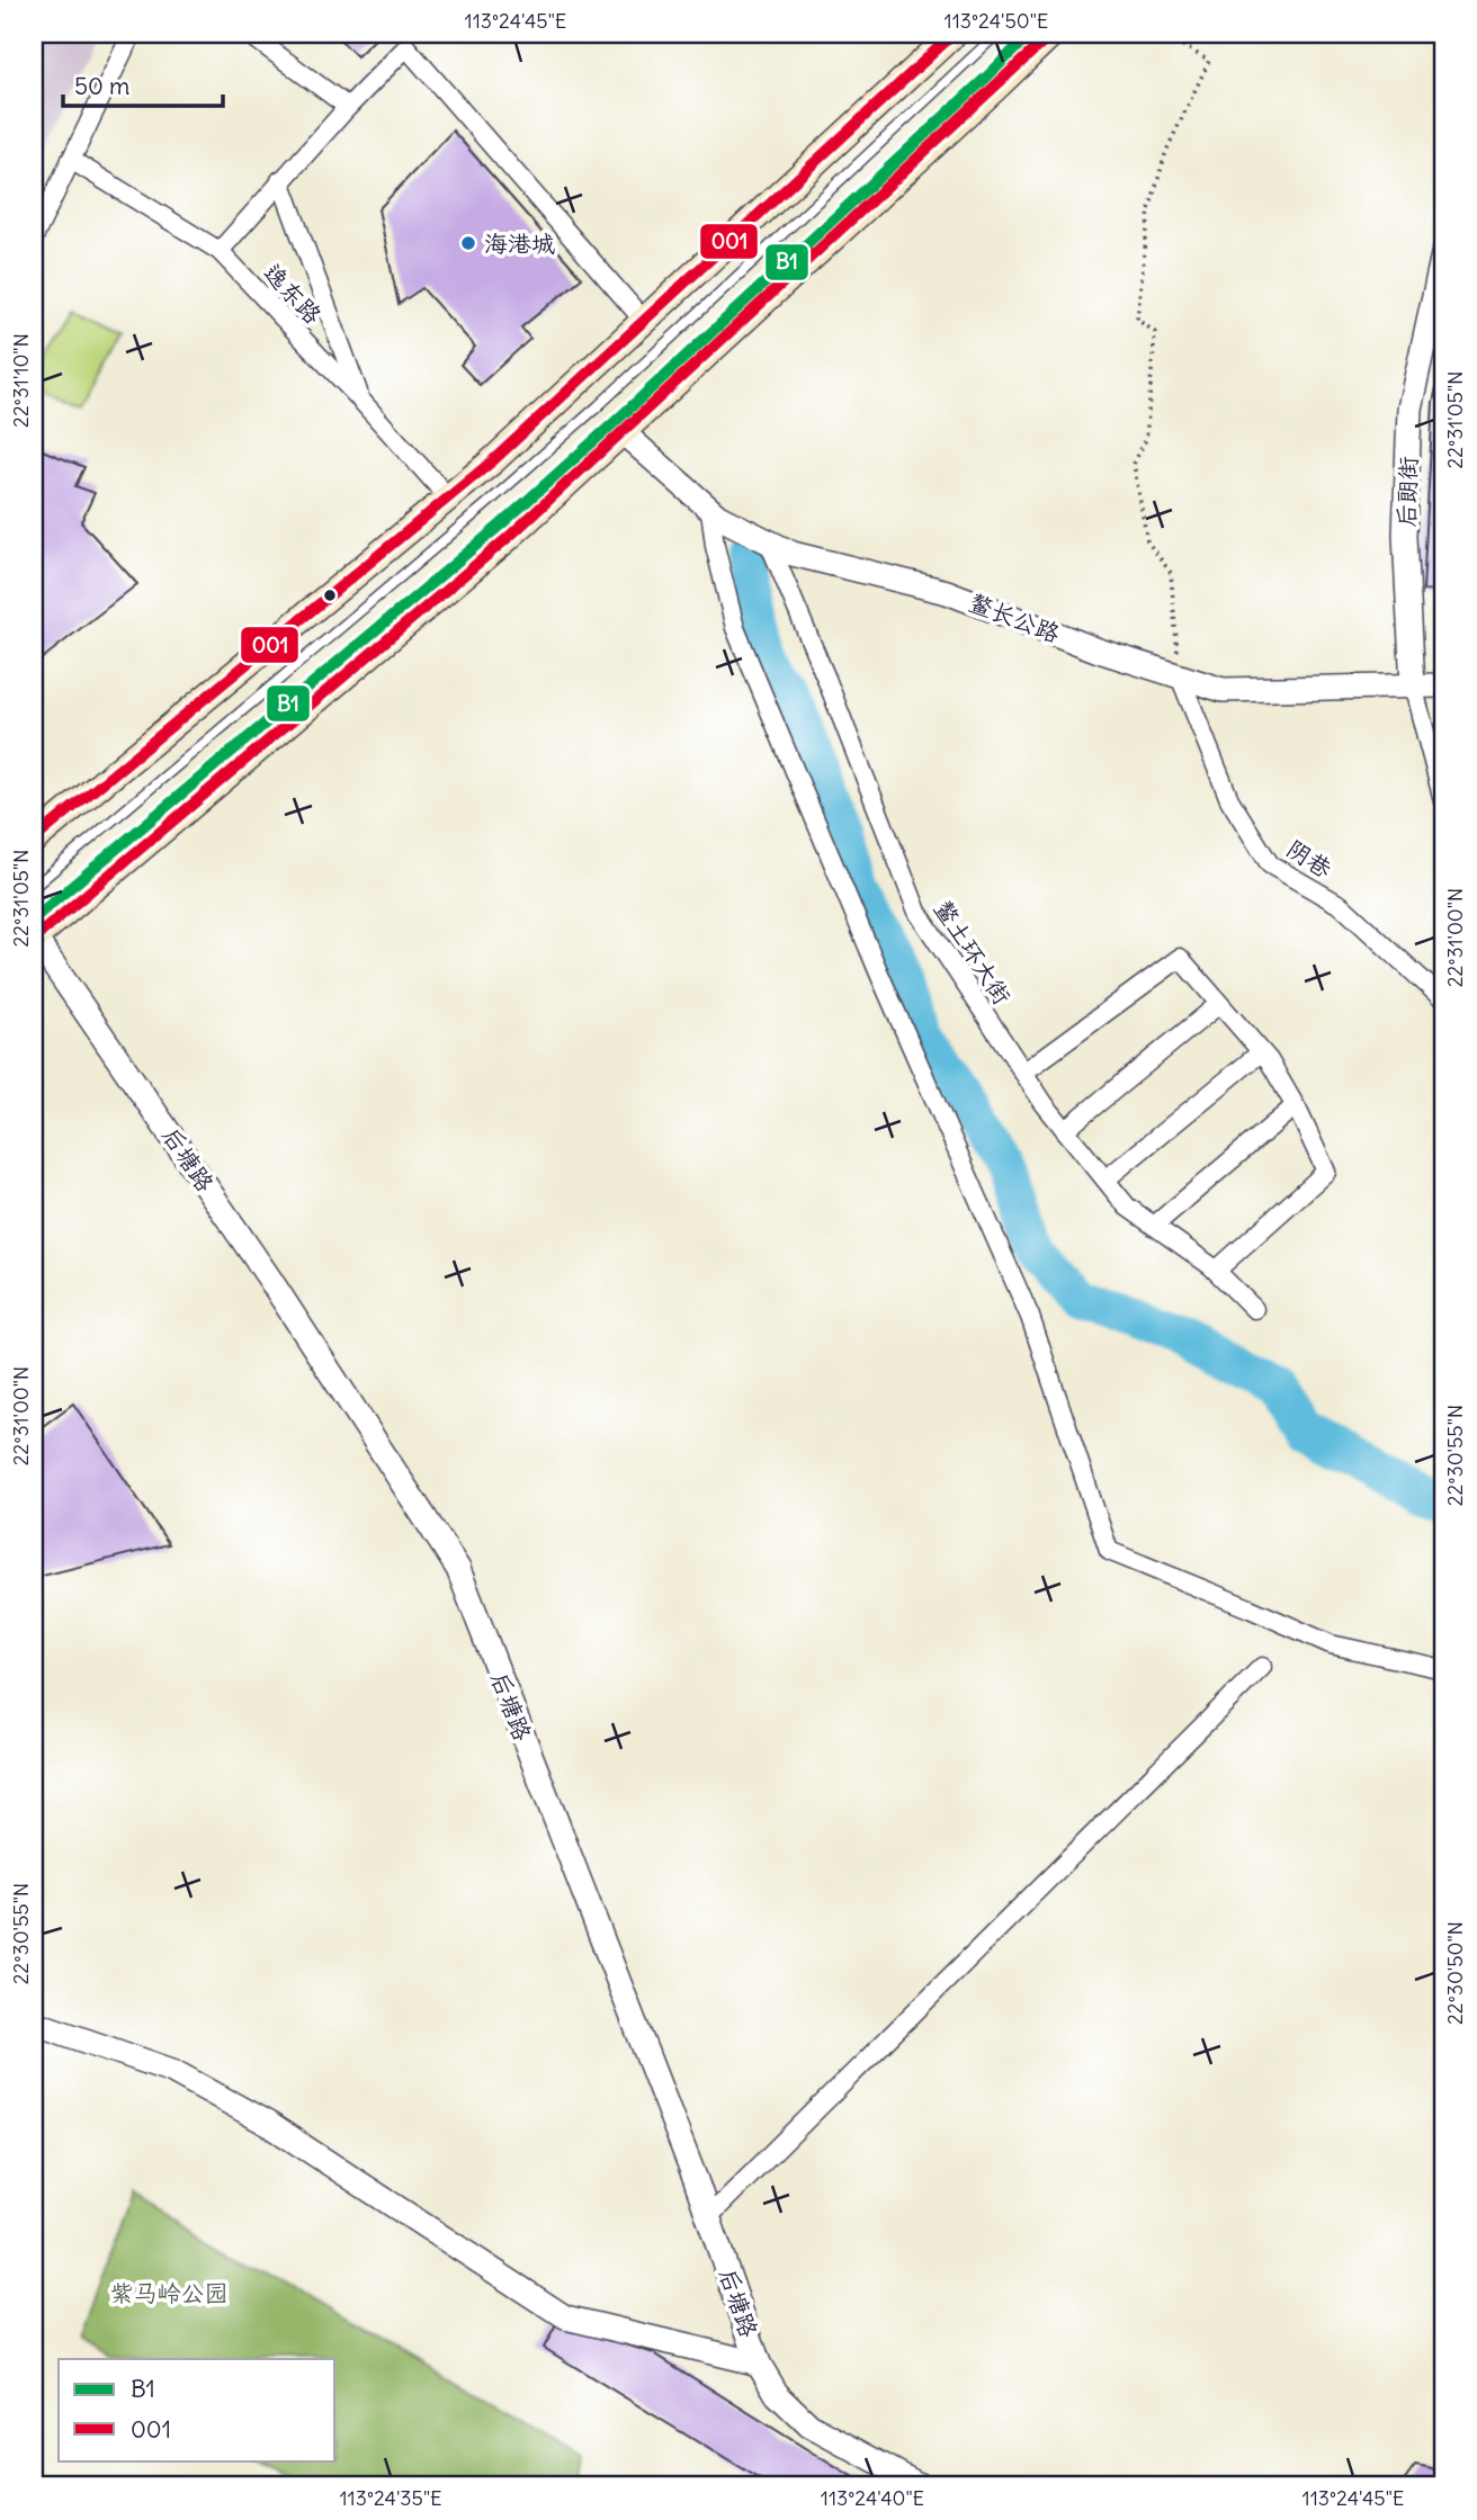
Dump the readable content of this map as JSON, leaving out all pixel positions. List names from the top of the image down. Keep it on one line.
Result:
{"streets":{"street":["逸东路","后朗街","鳌长公路","阴巷","鳌土环大街","后塘路"]},"crossings":[["后朗街","鳌长公路"],["鳌长公路","阴巷"],["鳌长公路","鳌土环大街"]],"parks":["紫马岭公园"],"places":["海港城"],"lines":["transit line B1","transit line 001"],"legend":["B1","001"],"scale_bar":"50 m","coordinates":["113°24'45\"E","113°24'50\"E","22°31'10\"N","22°31'05\"N","22°31'00\"N","22°30'55\"N","22°30'50\"N","113°24'35\"E","113°24'40\"E"]}
